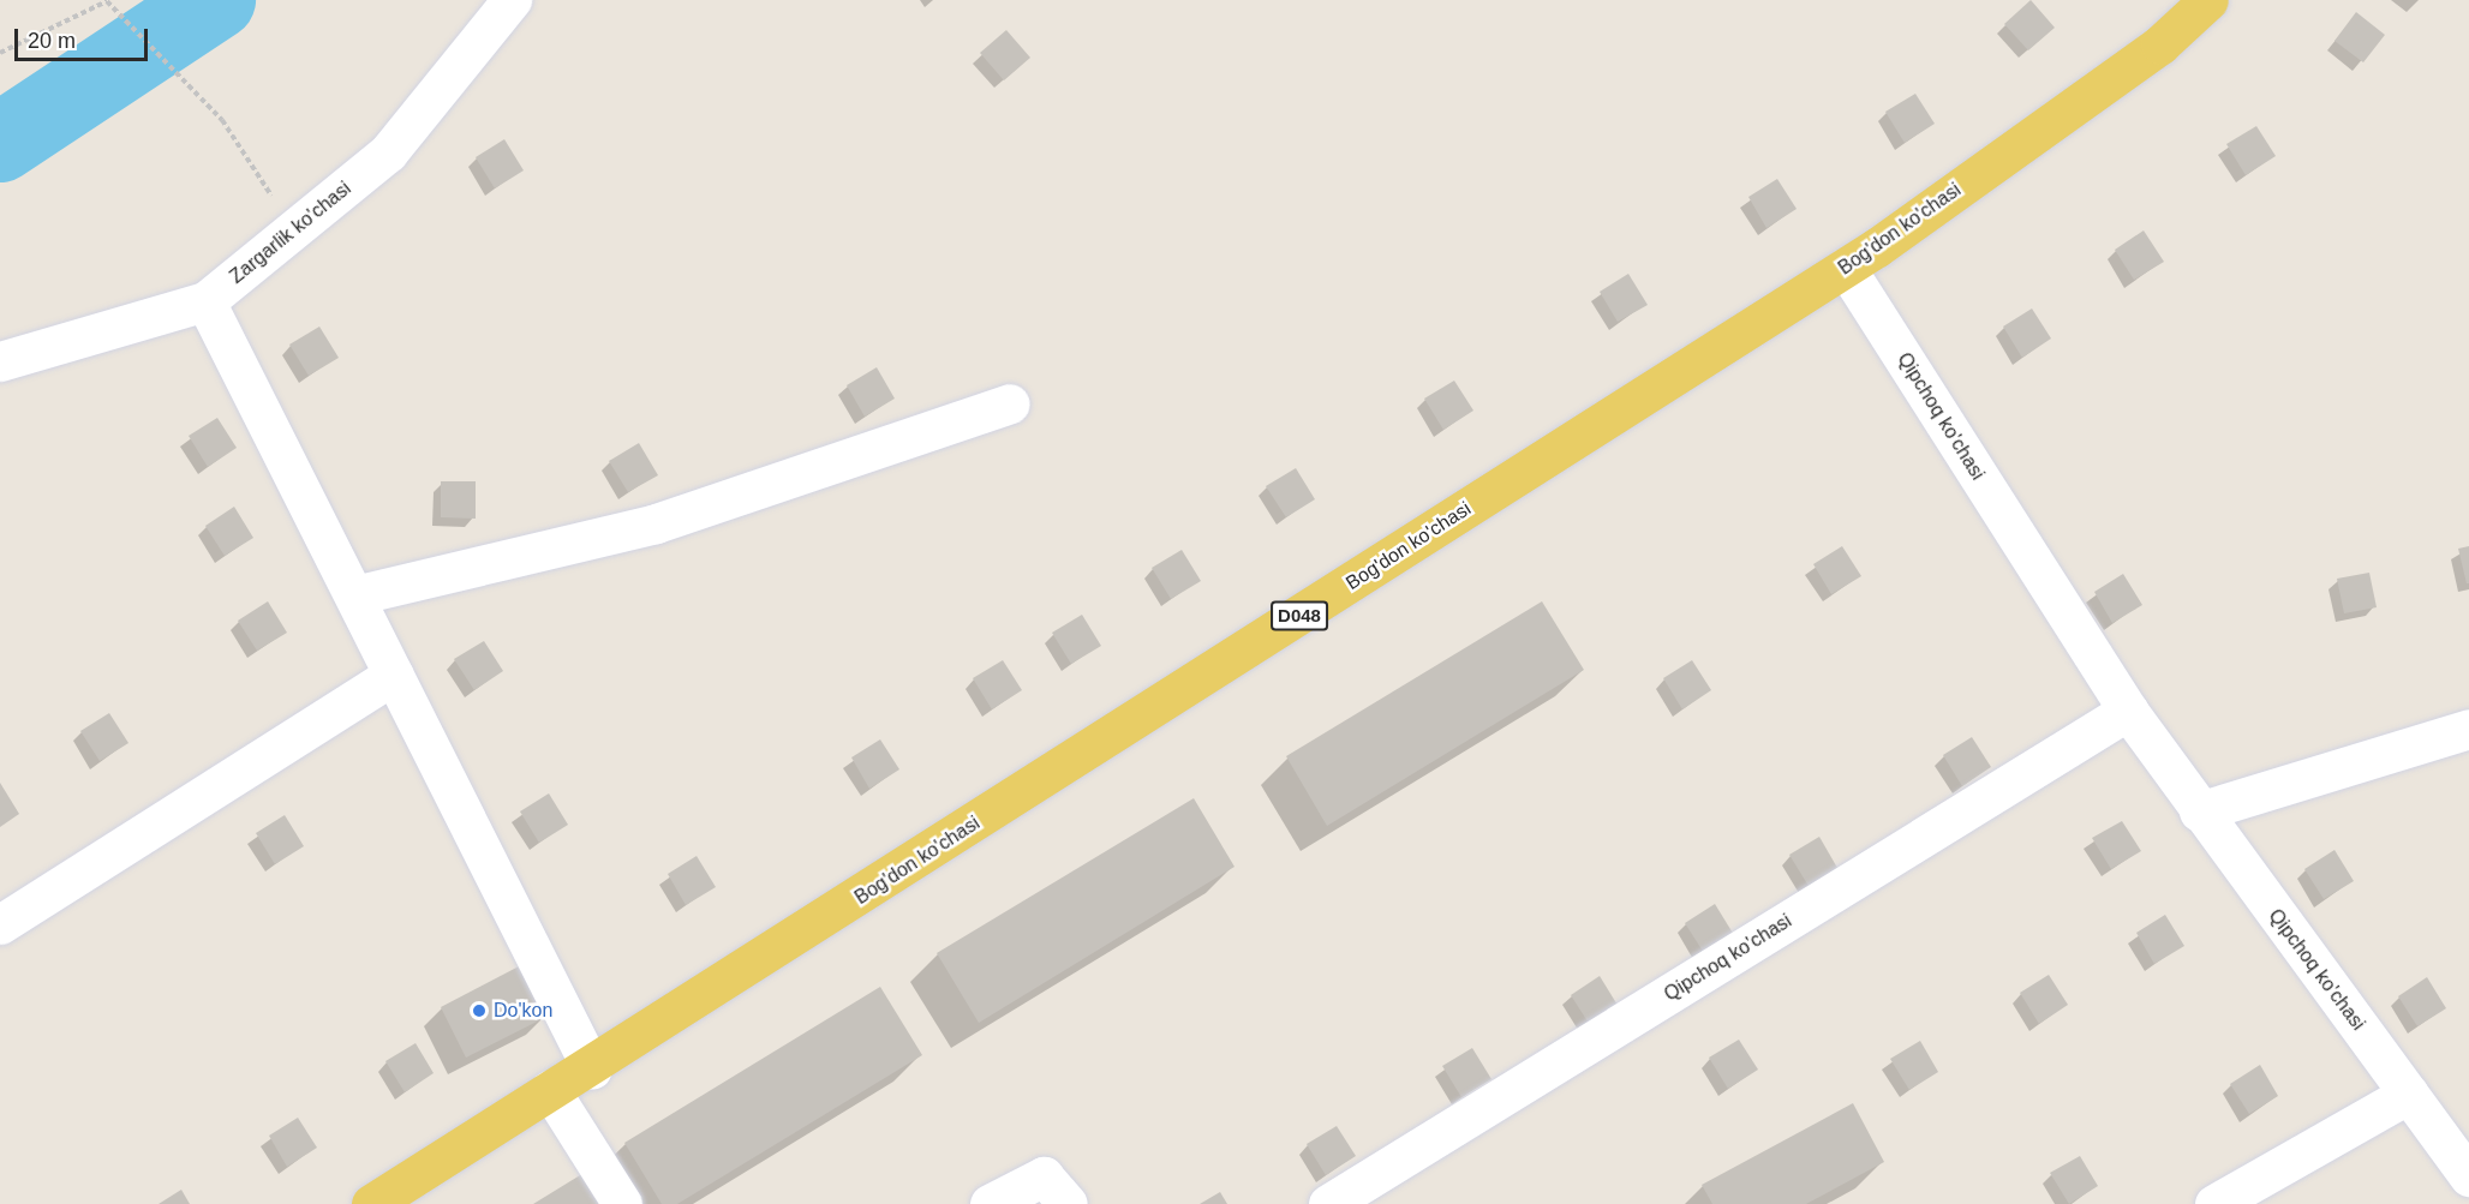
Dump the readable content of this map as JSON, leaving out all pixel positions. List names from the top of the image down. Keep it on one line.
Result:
{"streets":{"main road":["Bog'don ko'chasi","D048"],"street":["Zargarlik ko'chasi","Qipchoq ko'chasi"]},"crossings":[["Bog'don ko'chasi","Qipchoq ko'chasi"]],"places":["Do'kon"],"scale_bar":"20 m"}
